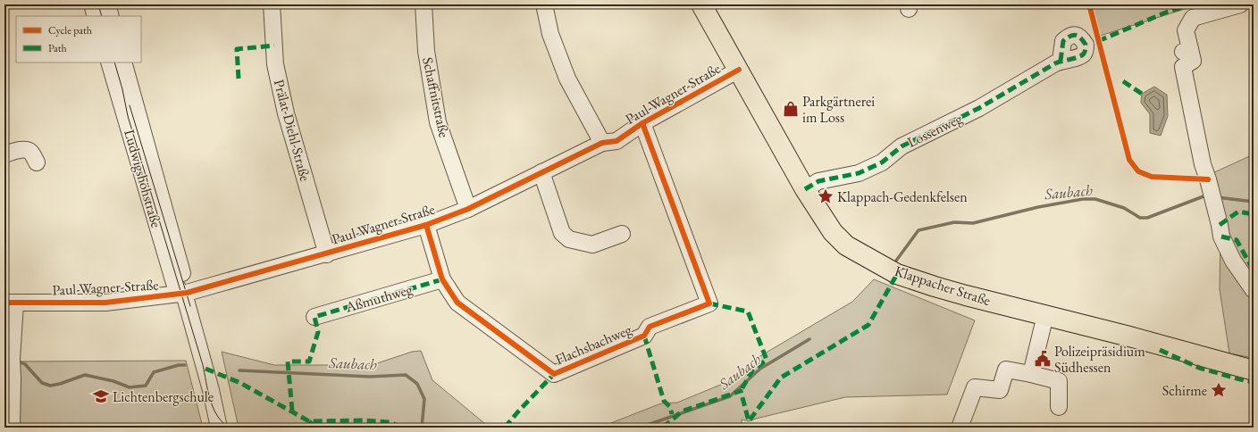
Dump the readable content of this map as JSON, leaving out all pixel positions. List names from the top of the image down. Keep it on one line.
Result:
{"streets":{"main road":["Klappacher Straße"],"street":["Paul-Wagner-Straße","Schaffnitstraße","Prälat-Diehl-Straße","Lossenweg","Ludwigshöhstraße","Aßmuthweg","Flachsbachweg"]},"crossings":[["Paul-Wagner-Straße","Schaffnitstraße"],["Paul-Wagner-Straße","Prälat-Diehl-Straße"],["Paul-Wagner-Straße","Ludwigshöhstraße"],["Paul-Wagner-Straße","Klappacher Straße"],["Paul-Wagner-Straße","Flachsbachweg"],["Lossenweg","Klappacher Straße"],["Aßmuthweg","Flachsbachweg"]],"water":["Saubach"],"places":{"shop":["Parkgärtnerei im Loss"],"place":["Klappach-Gedenkfelsen","Schirme"],"public building":["Polizeipräsidium Südhessen"],"school or university":["Lichtenbergschule"]},"legend":["Cycle path","Path"]}
